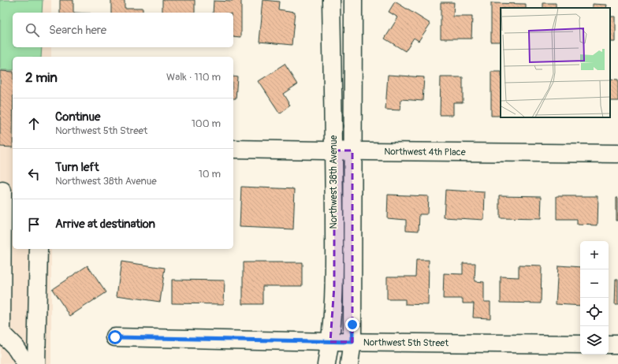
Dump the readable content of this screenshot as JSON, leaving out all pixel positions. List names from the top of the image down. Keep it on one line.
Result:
{"streets":{"street":["Northwest 4th Place","Northwest 38th Avenue","Northwest 5th Street"]},"crossings":[["Northwest 4th Place","Northwest 38th Avenue"],["Northwest 38th Avenue","Northwest 5th Street"]],"page":{"search":"Search here","heading":["2 min","Walk · 110 m"],"list":[["Continue","Northwest 5th Street","100 m"],["Turn left","Northwest 38th Avenue","10 m"],"Arrive at destination"],"map_buttons":["+","−"]}}
